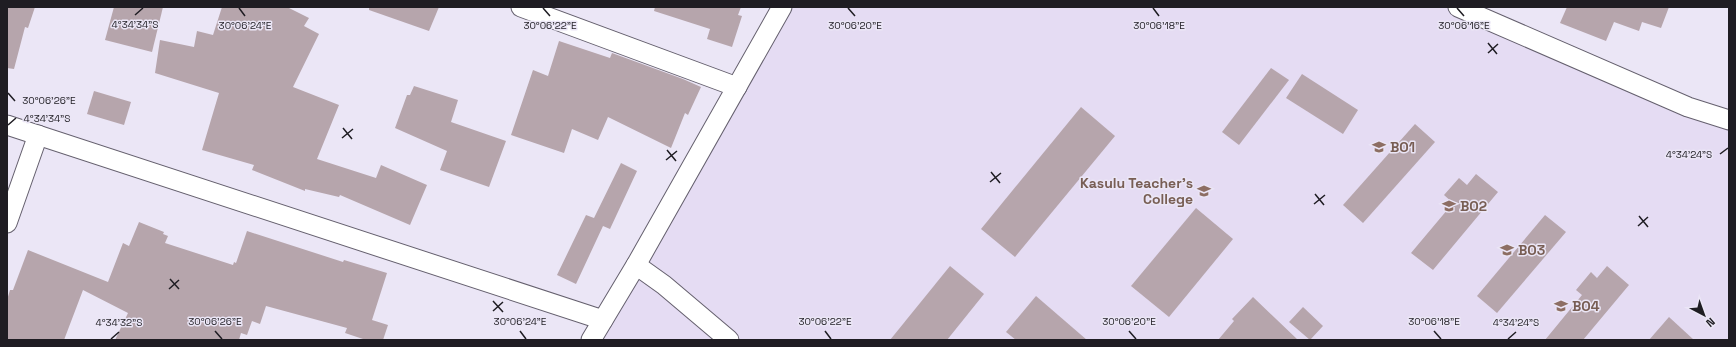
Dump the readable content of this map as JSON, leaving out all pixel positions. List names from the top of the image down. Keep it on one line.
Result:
{"places":{"school or university":["BO1","Kasulu Teacher's College","BO2","BO3","BO4"]},"north":"bottom right","coordinates":["4°34'34\"S","30°06'24\"E","30°06'22\"E","30°06'20\"E","30°06'16\"E","30°06'18\"E","30°06'26\"E","4°34'24\"S","4°34'32\"S"]}
